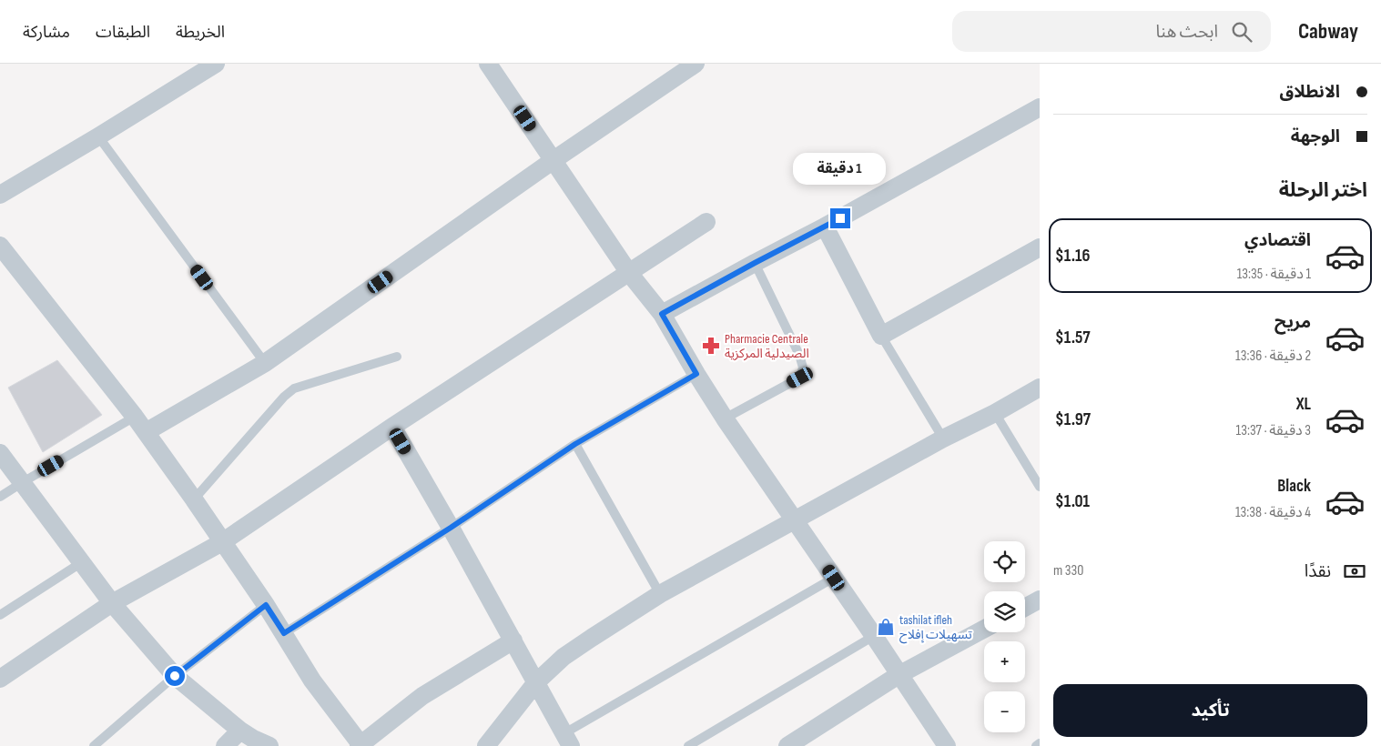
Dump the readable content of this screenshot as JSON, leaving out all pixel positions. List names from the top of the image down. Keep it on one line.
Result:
{"places":{"pharmacy":["Pharmacie Centrale الصيدلية المركزية"],"shop":["tashilat ifleh تسهيلات إفلاح"]},"page":{"header":"Cabway","search":"ابحث هنا","nav":["الخريطة","الطبقات","مشاركة"],"banner":["الانطلاق","الوجهة"],"bubble":"1 دقيقة","heading":"اختر الرحلة","list":[{"name":"اقتصادي","note":"1 دقيقة · 13:35","value":"$1.16"},{"name":"مريح","note":"2 دقيقة · 13:36","value":"$1.57"},{"name":"XL","note":"3 دقيقة · 13:37","value":"$1.97"},{"name":"Black","note":"4 دقيقة · 13:38","value":"$1.01"}],"map_buttons":["+","−"],"pay":["نقدًا","330 m"],"buttons":"تأكيد"}}
